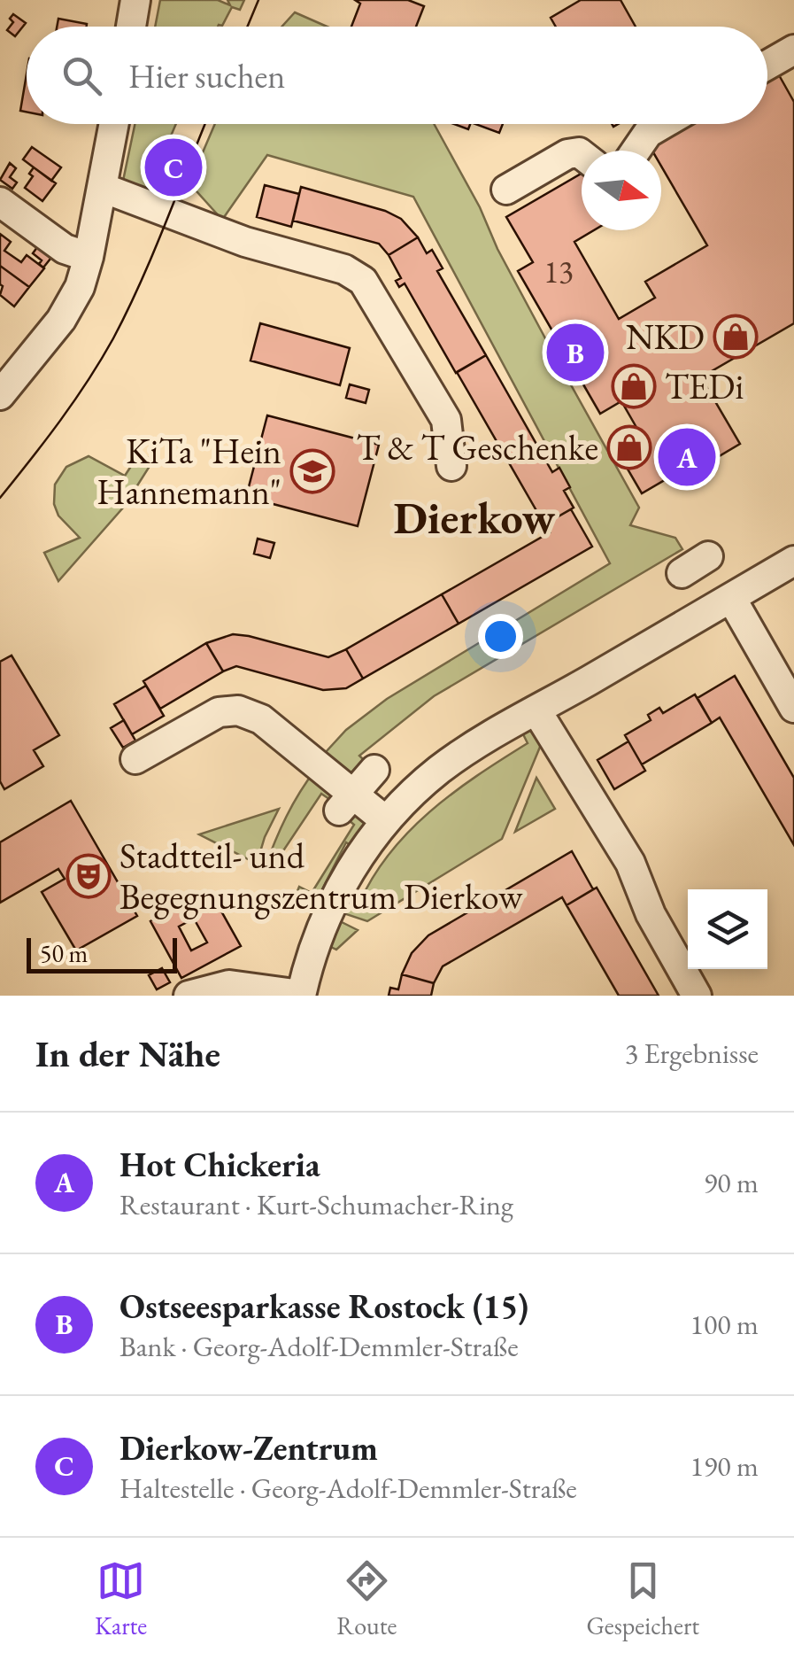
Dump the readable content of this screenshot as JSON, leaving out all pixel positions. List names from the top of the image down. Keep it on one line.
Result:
{"districts":["Dierkow"],"places":{"shop":["NKD","TEDi","T & T Geschenke"],"school or university":["KiTa \"Hein Hannemann\""],"theatre":["Stadtteil- und Begegnungszentrum Dierkow"]},"house_numbers":["13"],"scale_bar":"50 m","north":"right","page":{"search":"Hier suchen","pins":["C","B","A"],"scale":"50 m","heading":["In der Nähe","3 Ergebnisse"],"list":[{"mark":"A","name":"Hot Chickeria","note":"Restaurant · Kurt-Schumacher-Ring","value":"90 m"},{"mark":"B","name":"Ostseesparkasse Rostock (15)","note":"Bank · Georg-Adolf-Demmler-Straße","value":"100 m"},{"mark":"C","name":"Dierkow-Zentrum","note":"Haltestelle · Georg-Adolf-Demmler-Straße","value":"190 m"}],"nav":["Karte","Route","Gespeichert"]}}
